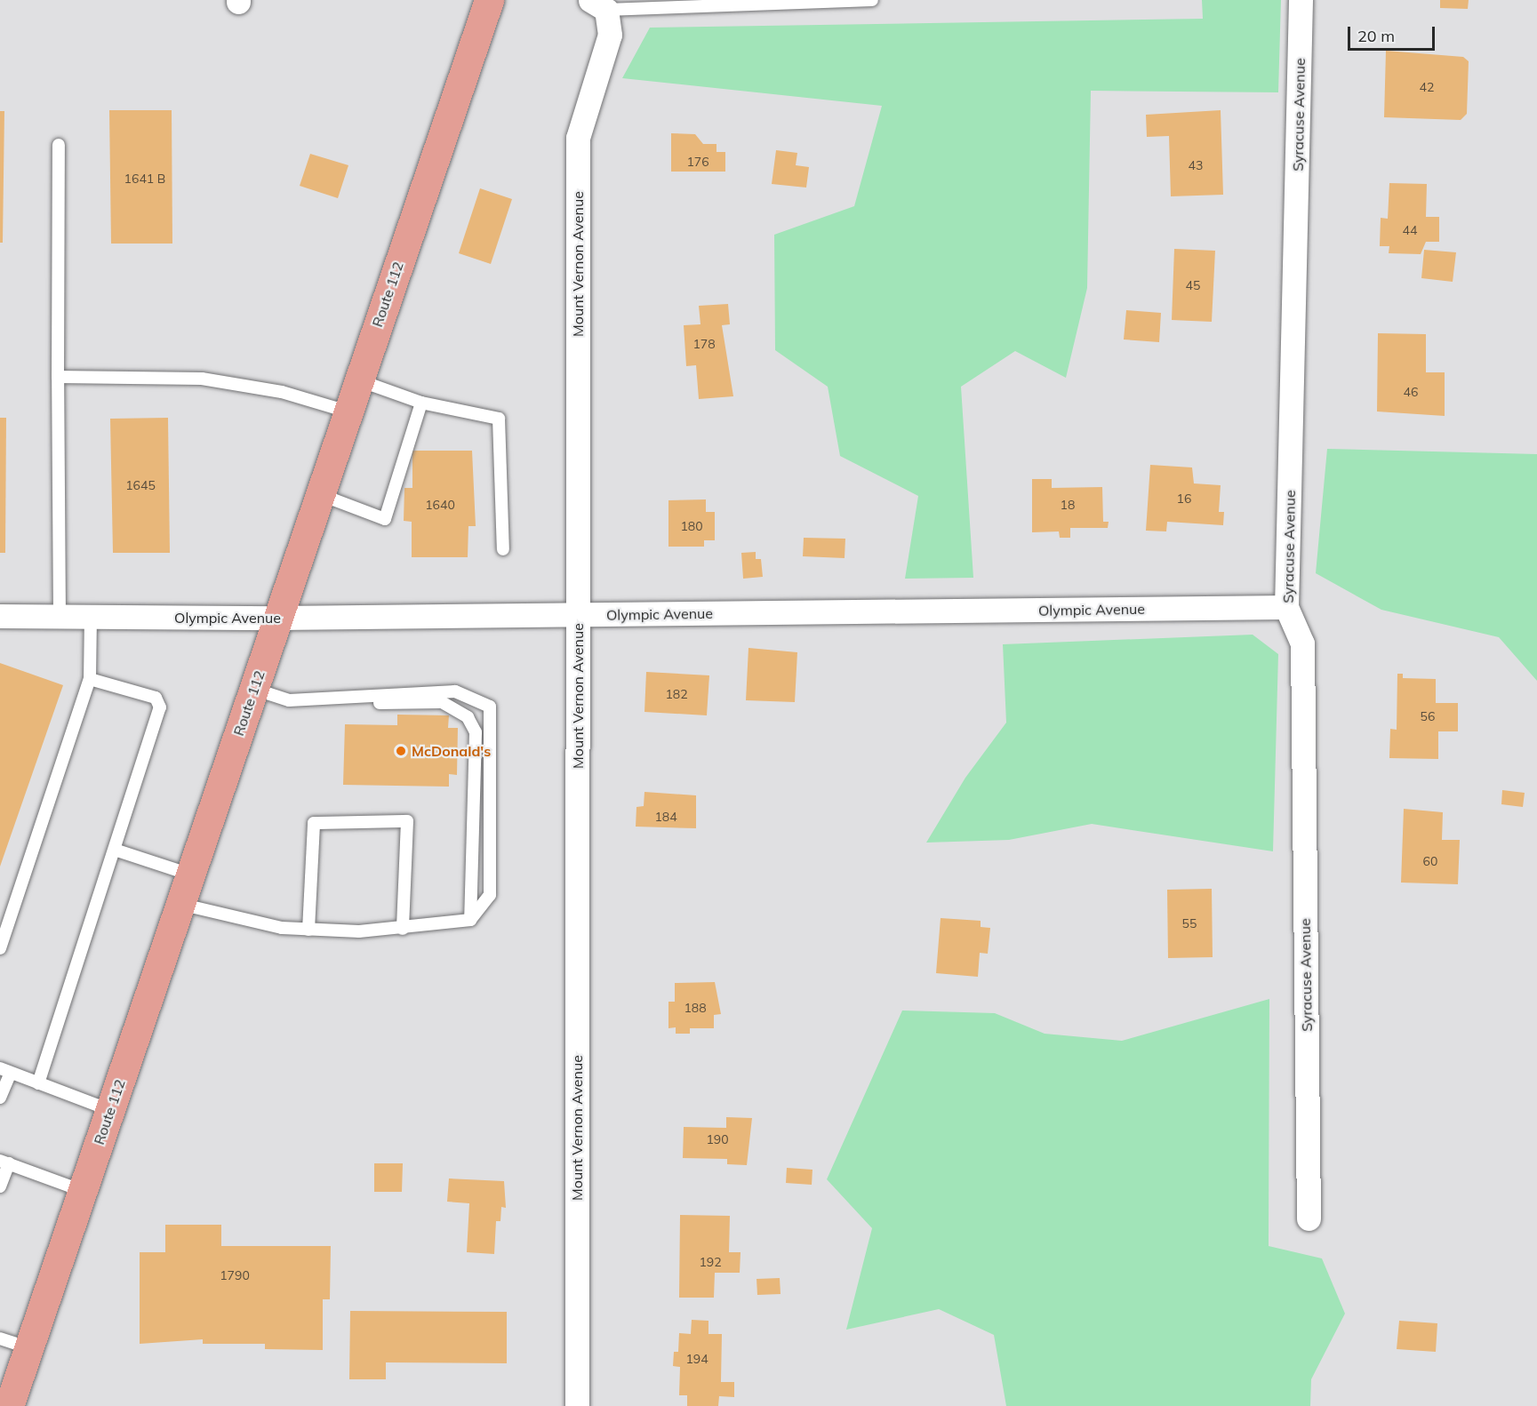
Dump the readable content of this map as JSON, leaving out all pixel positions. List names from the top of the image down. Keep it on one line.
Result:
{"streets":{"main road":["Route 112"],"street":["Syracuse Avenue","Mount Vernon Avenue","Olympic Avenue"]},"crossings":[["Syracuse Avenue","Olympic Avenue"],["Mount Vernon Avenue","Olympic Avenue"],["Route 112","Olympic Avenue"]],"places":["McDonald's"],"house_numbers":["42","176","43","1641 B","44","45","178","46","1645","16","1640","18","180","182","56","184","60","55","188","190","192","1790","194"],"scale_bar":"20 m"}
